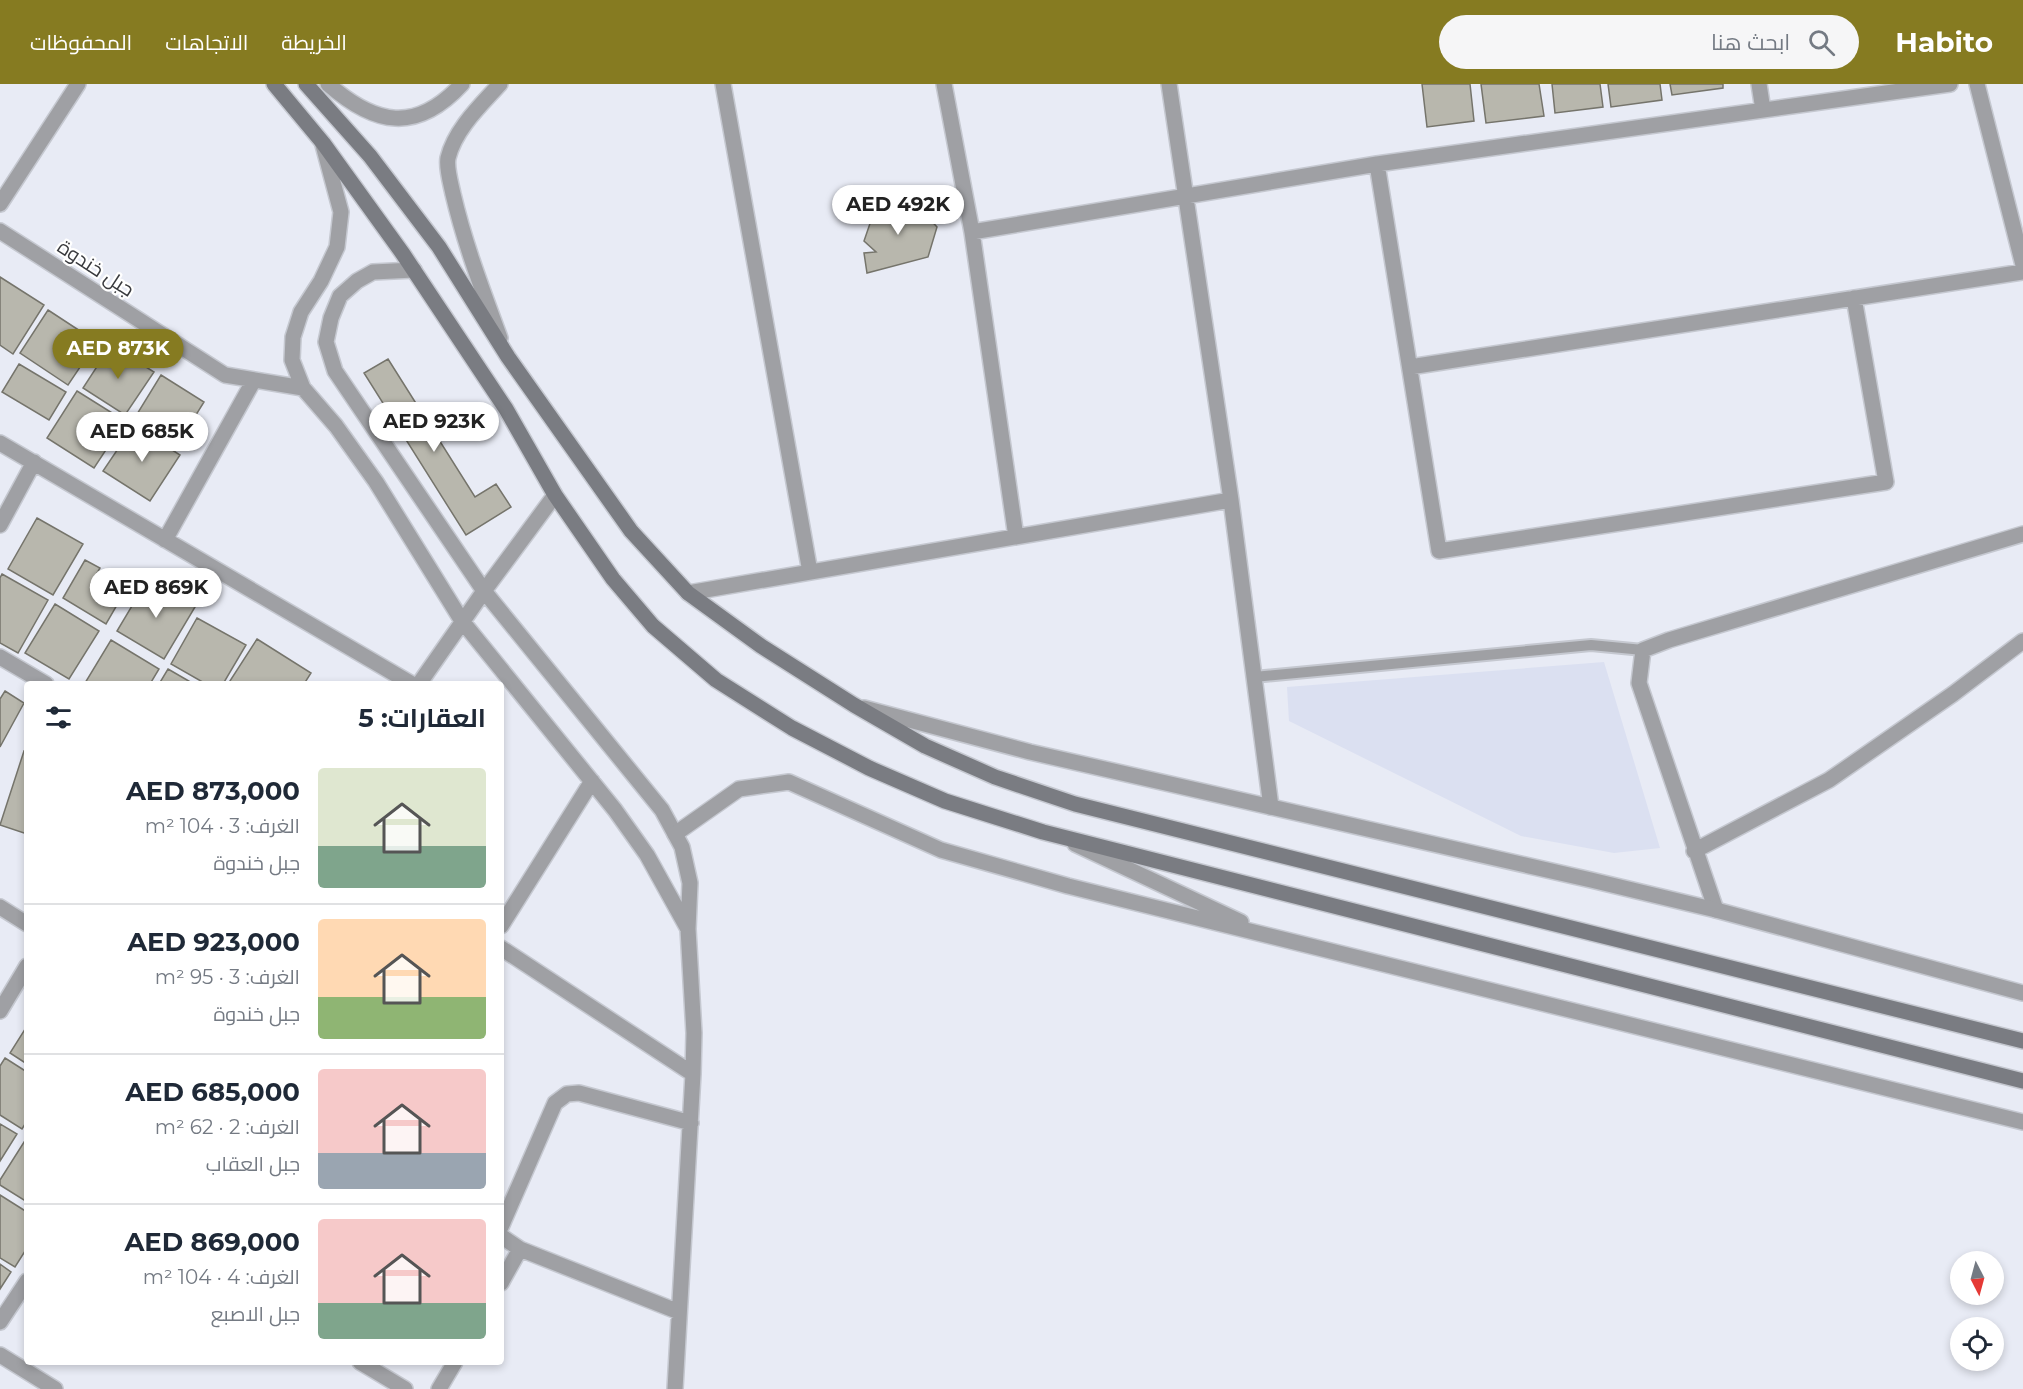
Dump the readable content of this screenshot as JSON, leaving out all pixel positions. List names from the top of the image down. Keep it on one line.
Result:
{"streets":{"street":["جبل خندوة"]},"north":"bottom","page":{"header":"Habito","search":"ابحث هنا","nav":["الخريطة","الاتجاهات","المحفوظات"],"price":["AED 492K","AED 873K","AED 923K","AED 685K","AED 869K"],"heading":"العقارات: 5","list":[{"name":"AED 873,000","note":"الغرف: 3 · 104 m² · جبل خندوة"},{"name":"AED 923,000","note":"الغرف: 3 · 95 m² · جبل خندوة"},{"name":"AED 685,000","note":"الغرف: 2 · 62 m² · جبل العقاب"},{"name":"AED 869,000","note":"الغرف: 4 · 104 m² · جبل الاصبع"}]}}
